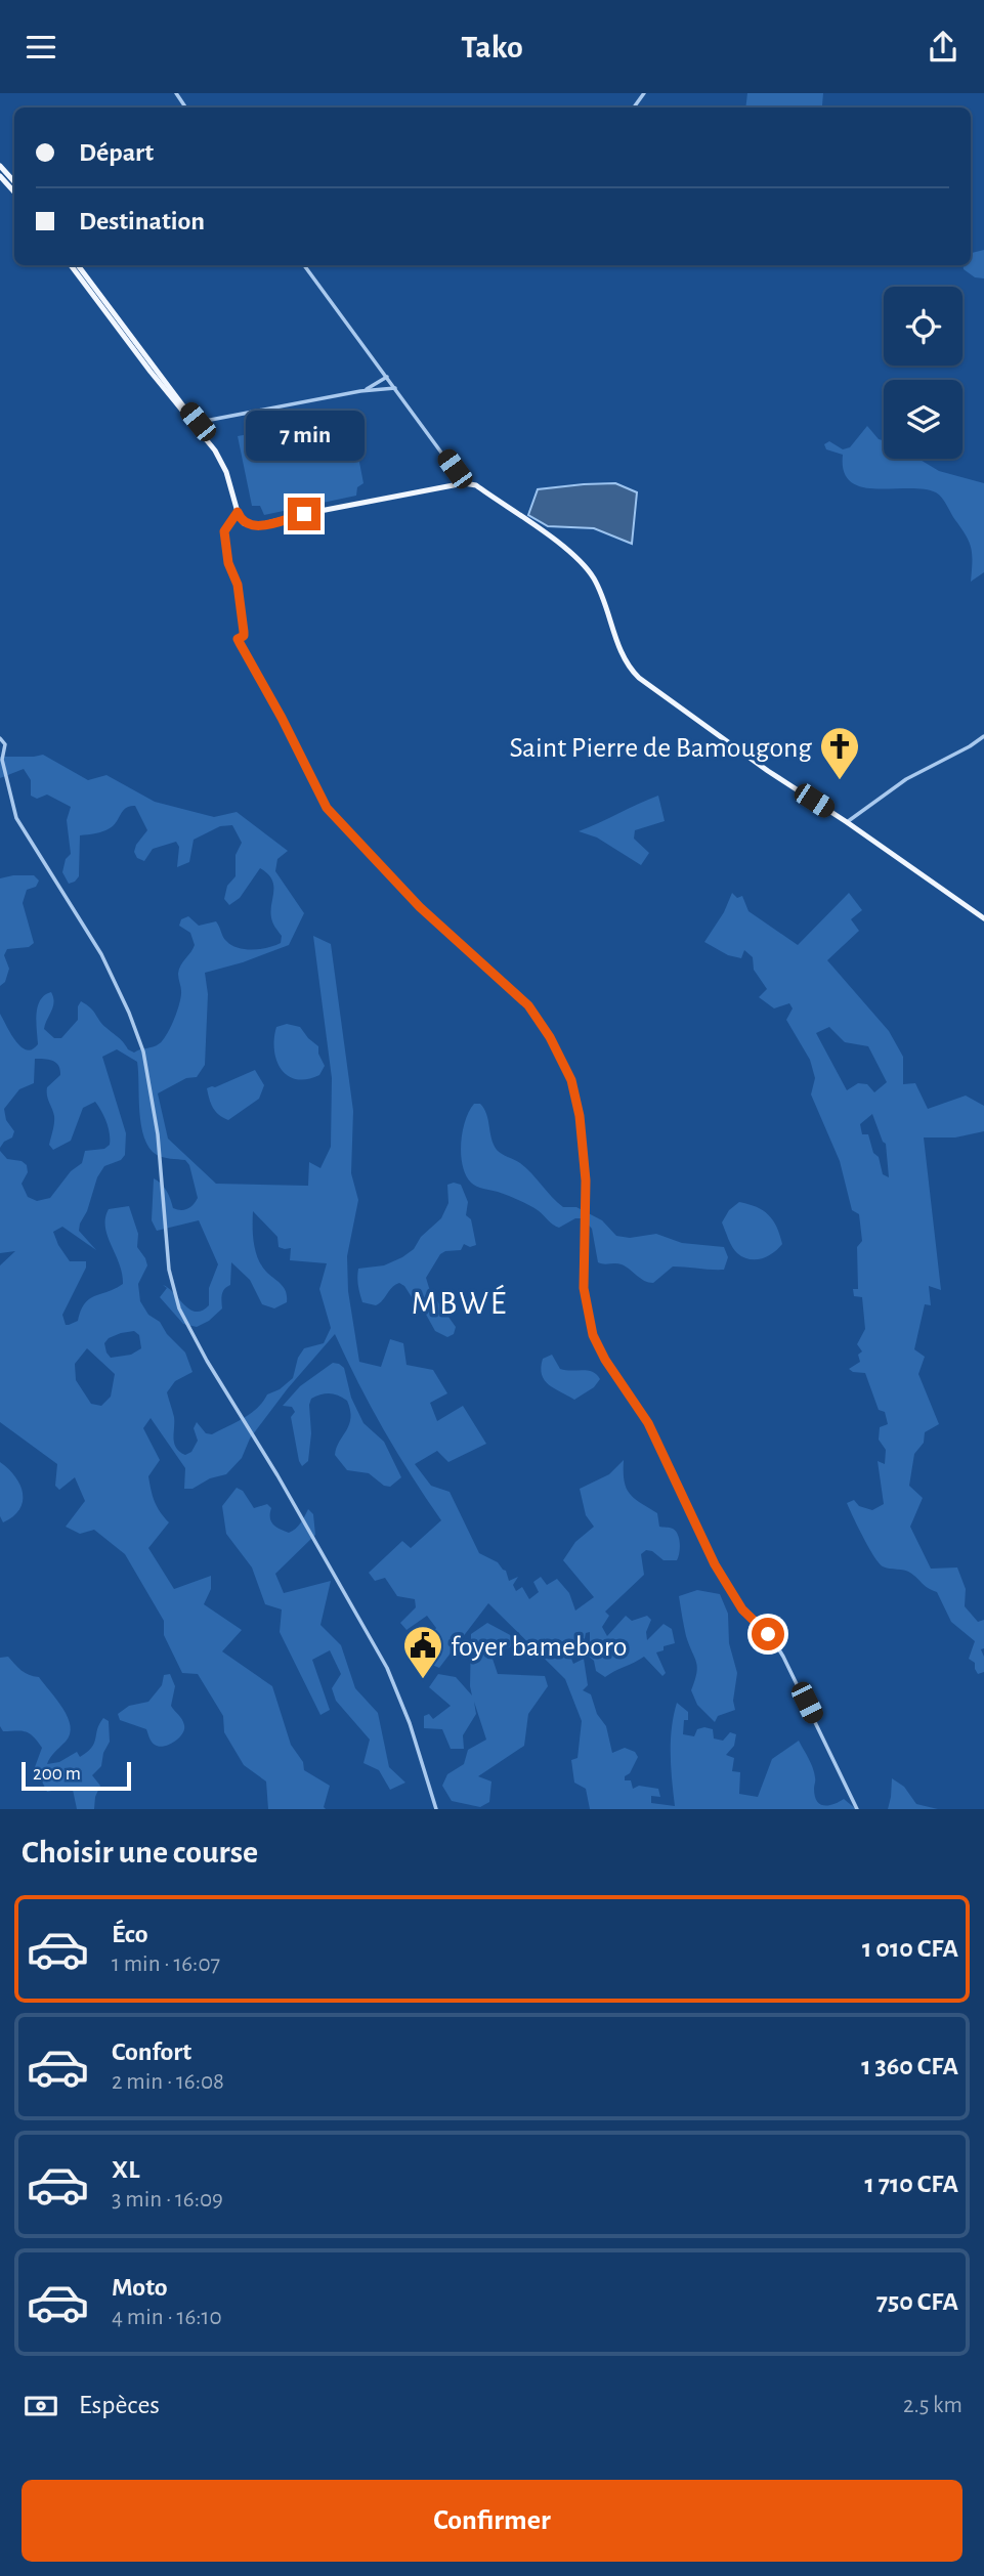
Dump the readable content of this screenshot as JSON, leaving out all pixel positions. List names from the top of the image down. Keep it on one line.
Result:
{"districts":["MBWÉ"],"places":{"church":["Saint Pierre de Bamougong"],"public building":["foyer bameboro"]},"scale_bar":"200 m","page":{"header":"Tako","banner":["Départ","Destination"],"bubble":"7 min","scale":"200 m","heading":"Choisir une course","list":[{"name":"Éco","note":"1 min · 16:07","value":"1 010 CFA"},{"name":"Confort","note":"2 min · 16:08","value":"1 360 CFA"},{"name":"XL","note":"3 min · 16:09","value":"1 710 CFA"},{"name":"Moto","note":"4 min · 16:10","value":"750 CFA"}],"pay":["Espèces","2.5 km"],"buttons":"Confirmer"}}
